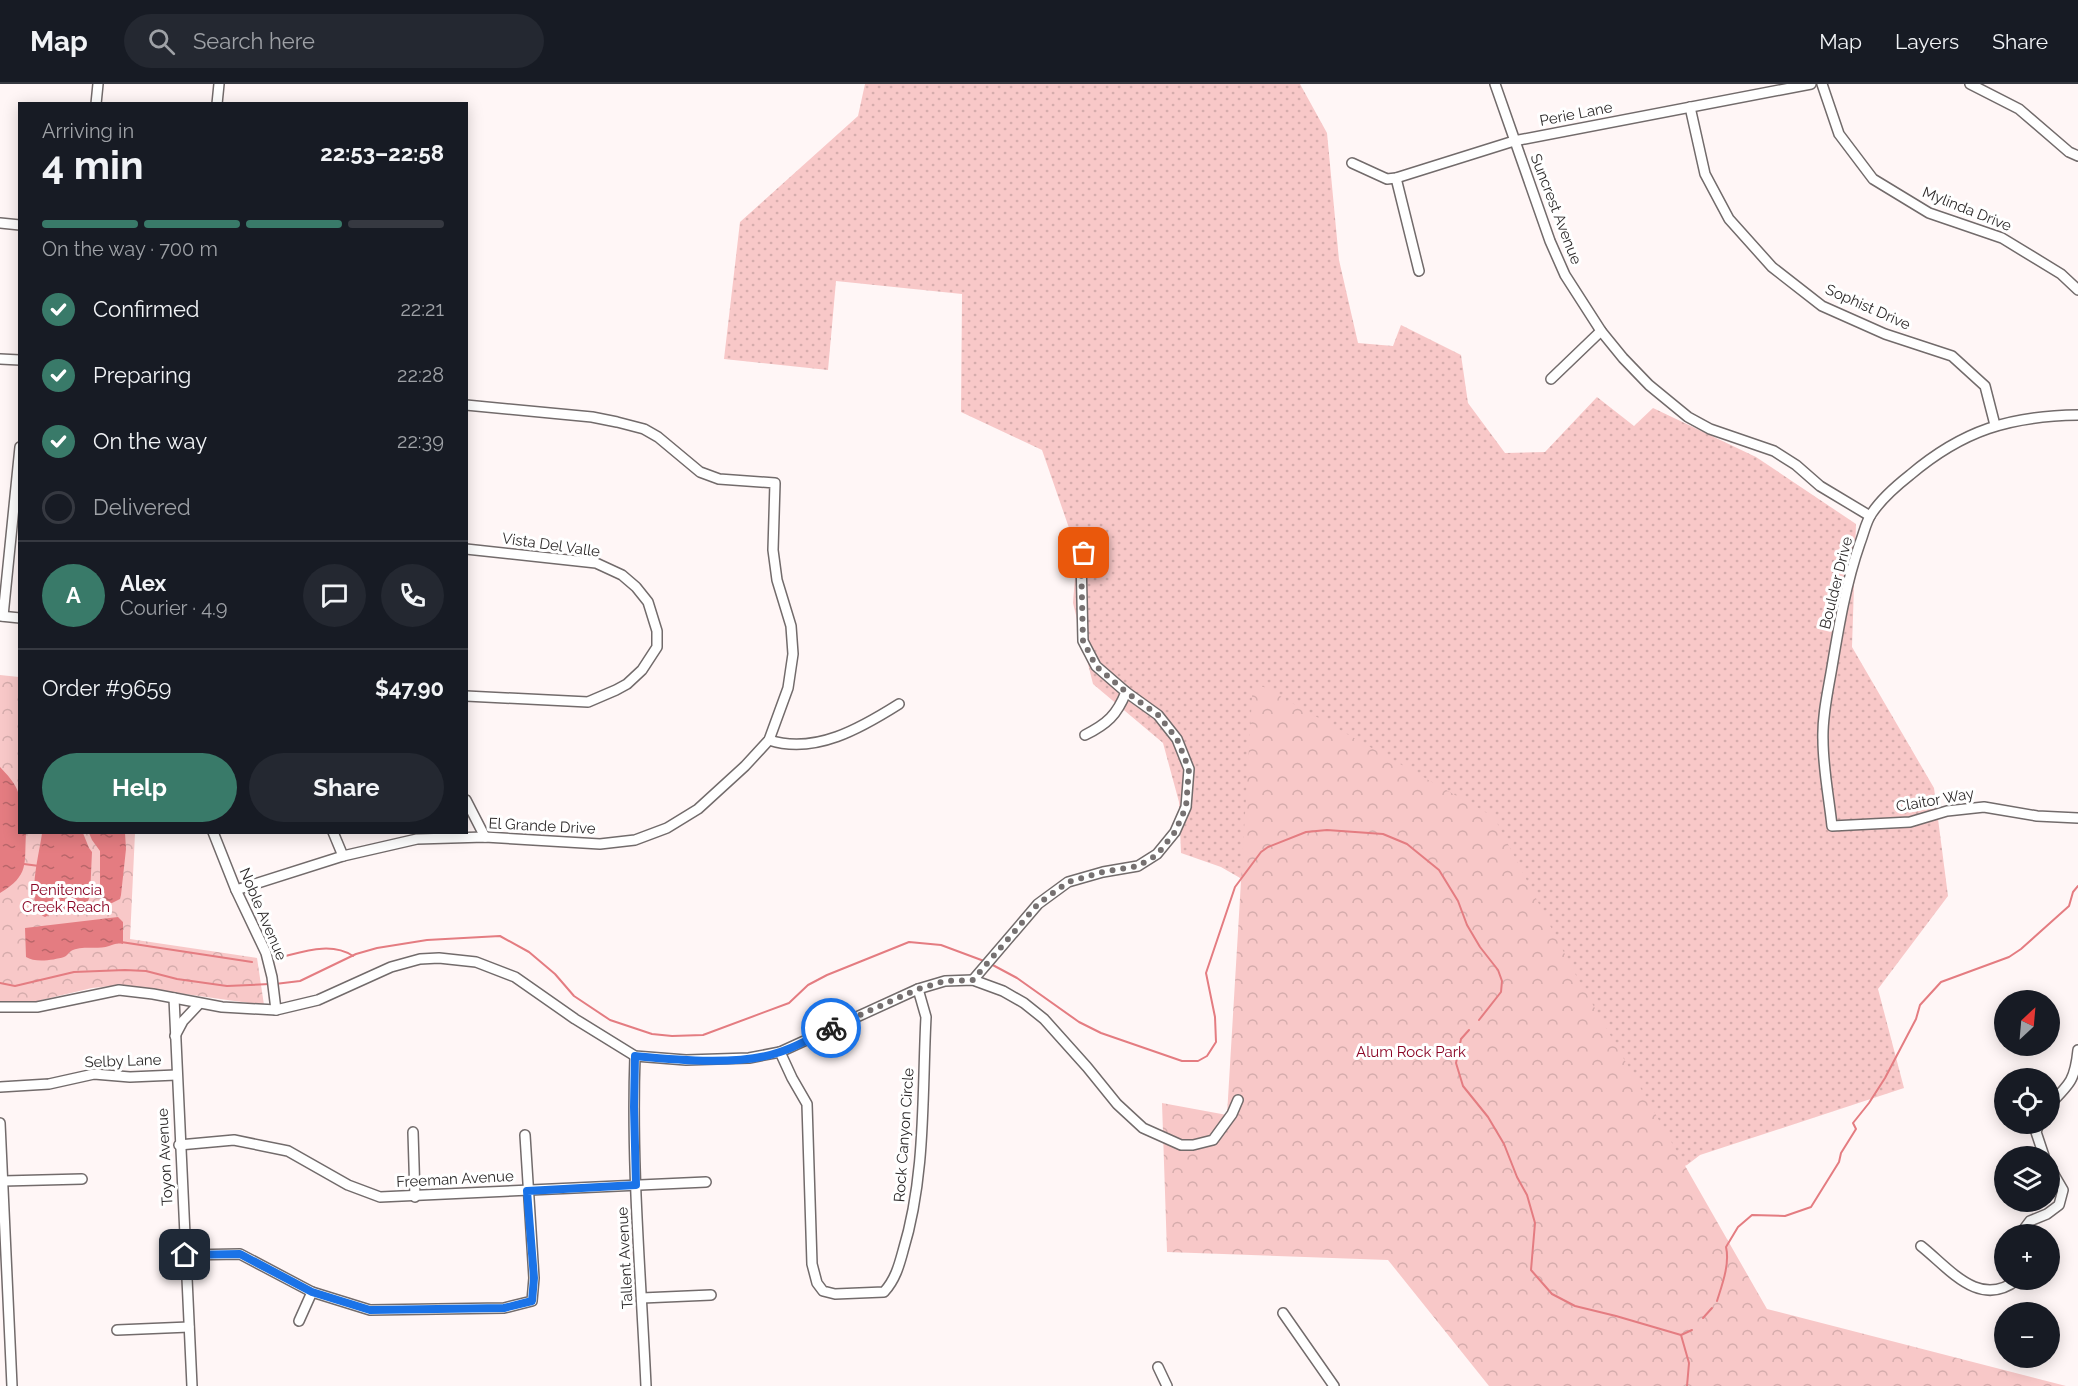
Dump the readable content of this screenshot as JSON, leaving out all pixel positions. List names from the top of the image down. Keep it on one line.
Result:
{"streets":{"street":["Perie Lane","Suncrest Avenue","Mylinda Drive","Sophist Drive","Vista Del Valle","Boulder Drive","Claitor Way","El Grande Drive","Noble Avenue","Selby Lane","Rock Canyon Circle","Toyon Avenue","Freeman Avenue","Tallent Avenue"]},"crossings":[["Perie Lane","Suncrest Avenue"],["Perie Lane","Sophist Drive"],["Suncrest Avenue","Boulder Drive"],["Sophist Drive","Boulder Drive"],["Boulder Drive","Claitor Way"],["El Grande Drive","Noble Avenue"],["Selby Lane","Toyon Avenue"],["Toyon Avenue","Freeman Avenue"],["Freeman Avenue","Tallent Avenue"]],"parks":["Penitencia Creek Reach","Alum Rock Park"],"north":"top right","page":{"header":"Map","search":"Search here","nav":["Map","Layers","Share"],"heading":["4 min","Arriving in","22:53–22:58"],"panel":["Alex","Courier · 4.9","Order #9659","$47.90"],"bar":"On the way · 700 m","list":[["Confirmed","22:21"],["Preparing","22:28"],["On the way","22:39"],"Delivered"],"round":"A","buttons":["Help","Share"],"map_buttons":["+","−"]}}
